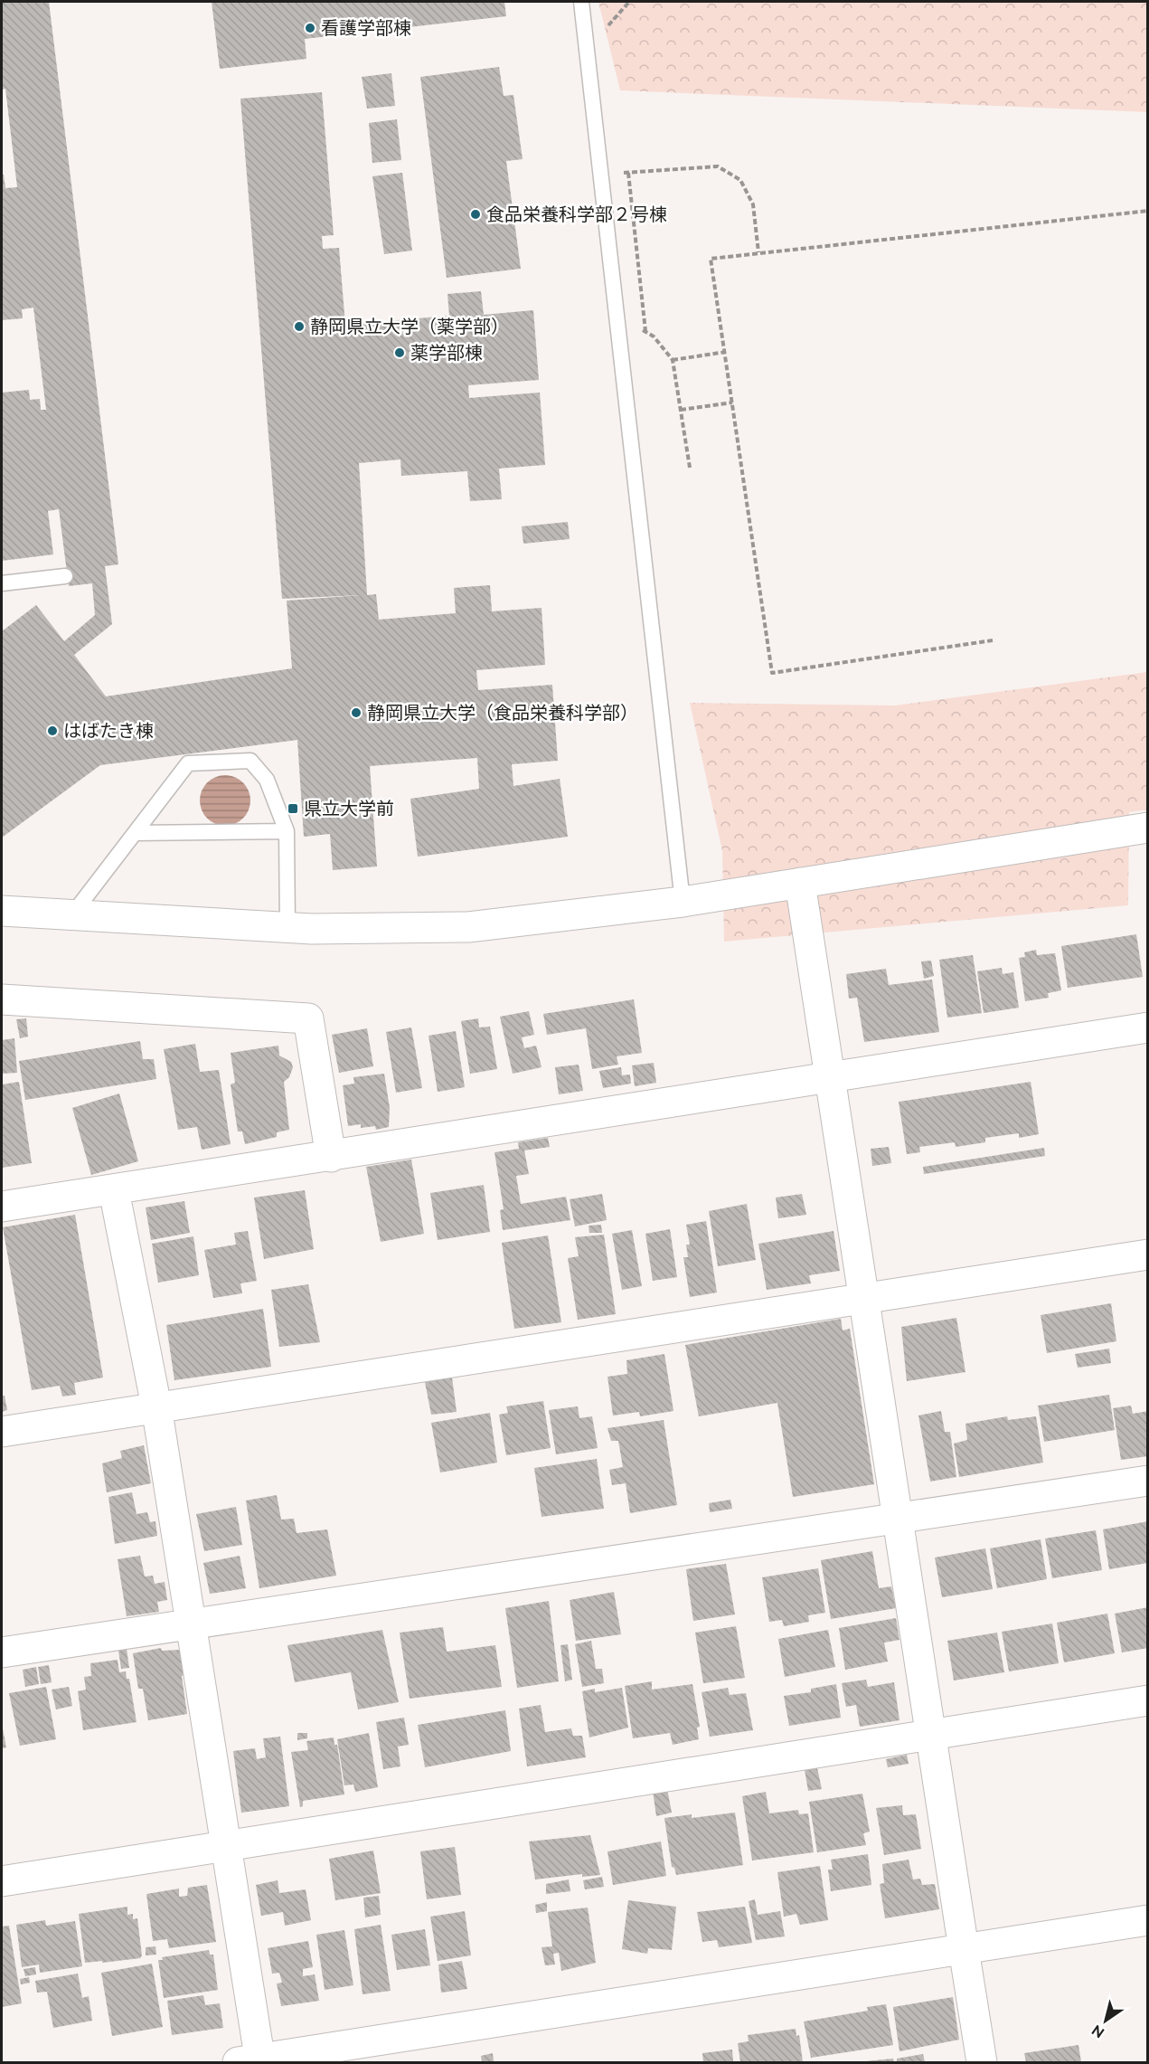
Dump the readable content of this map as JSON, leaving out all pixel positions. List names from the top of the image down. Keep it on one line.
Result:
{"places":{"other":["看護学部棟","食品栄養科学部２号棟","静岡県立大学（薬学部）","薬学部棟","静岡県立大学（食品栄養科学部）","はばたき棟"],"transit":["県立大学前"]},"north":"bottom left"}
